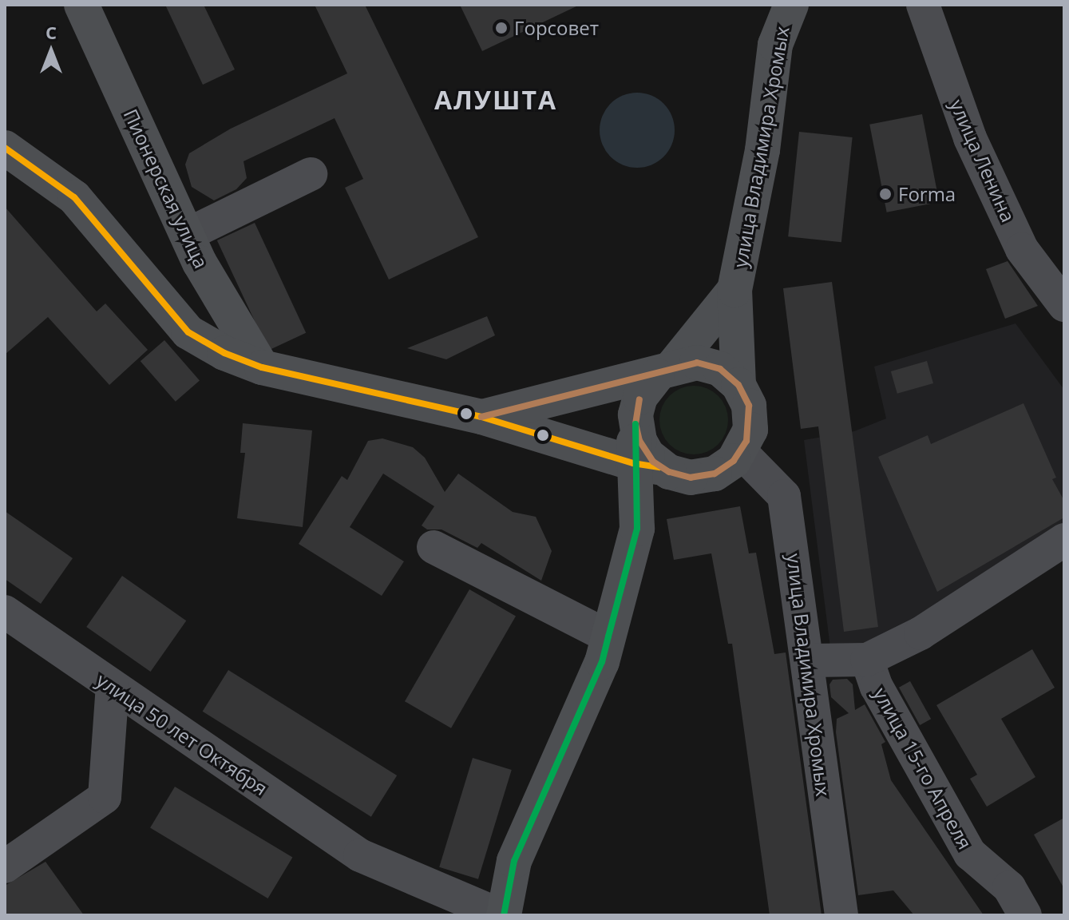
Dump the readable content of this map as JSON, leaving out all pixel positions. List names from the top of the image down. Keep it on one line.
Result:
{"streets":{"main road":["улица Владимира Хромых","Пионерская улица"],"street":["улица Ленина","улица 50 лет Октября","улица 15-го Апреля"]},"districts":["АЛУШТА"],"places":["Горсовет","Forma"],"north":"top"}
